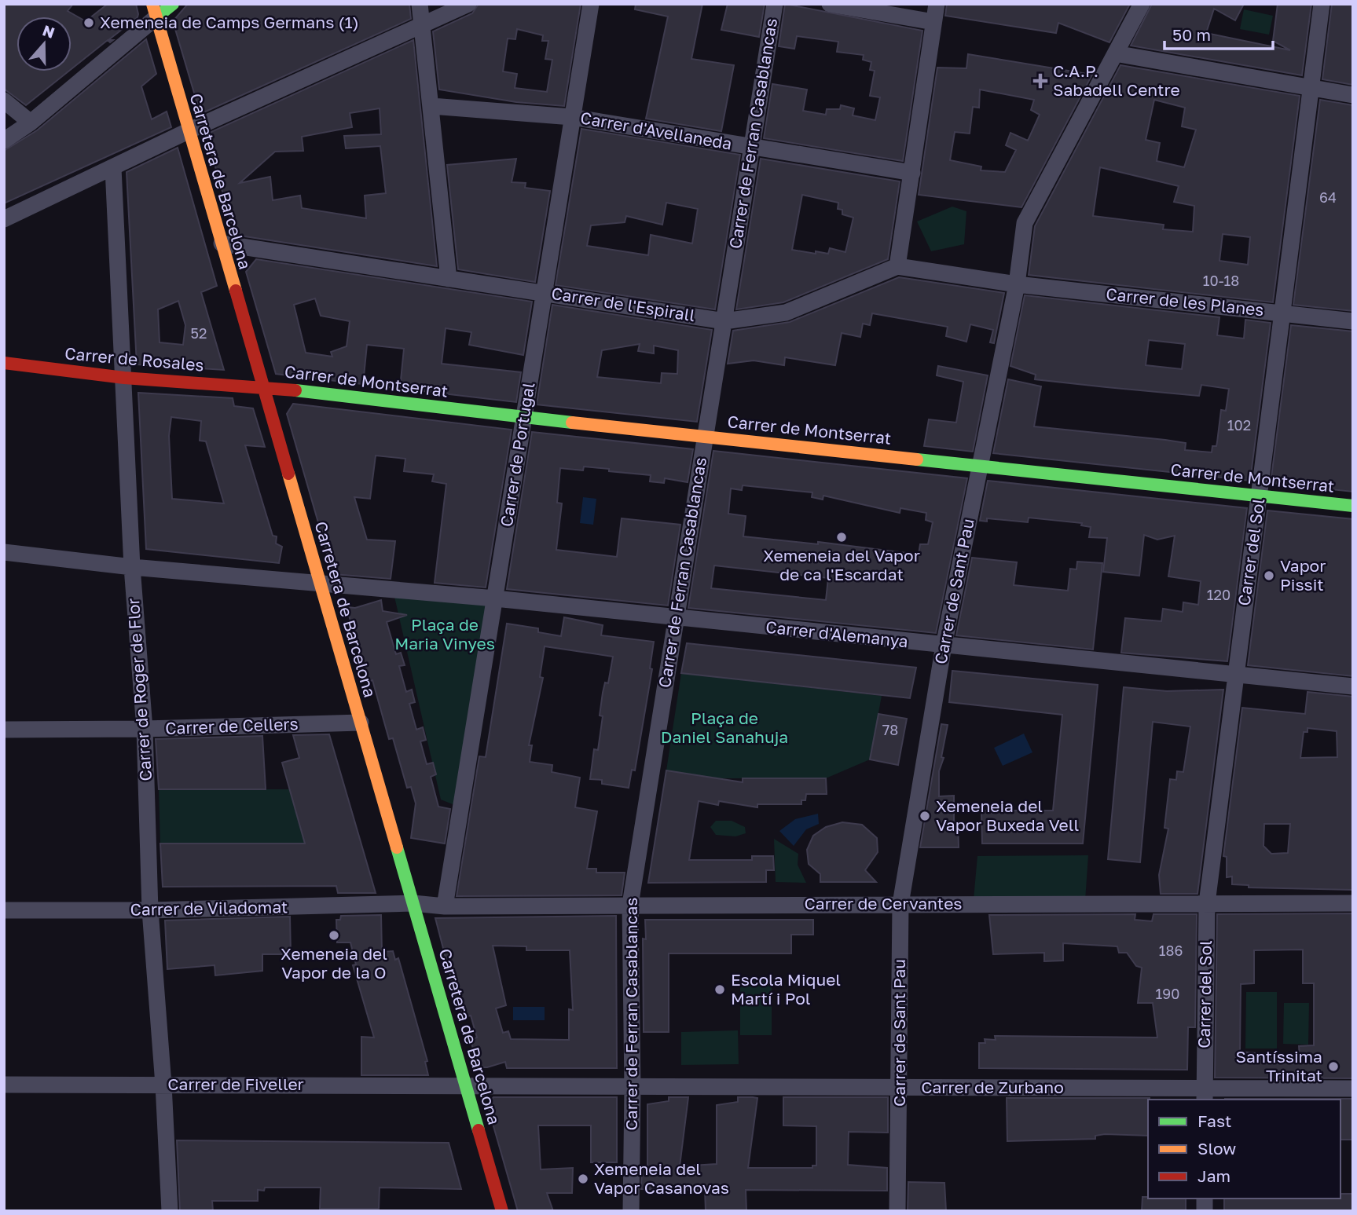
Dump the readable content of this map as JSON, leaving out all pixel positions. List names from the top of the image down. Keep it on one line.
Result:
{"streets":{"street":["Carrer d'Avellaneda","Carrer de Ferran Casablancas","Carretera de Barcelona","Carrer de les Planes","Carrer de l'Espirall","Carrer de Rosales","Carrer de Montserrat","Carrer de Portugal","Carrer del Sol","Carrer de Sant Pau","Carrer d'Alemanya","Carrer de Roger de Flor","Carrer de Cellers","Carrer de Cervantes","Carrer de Viladomat","Carrer de Fiveller","Carrer de Zurbano"]},"crossings":[["Carrer d'Avellaneda","Carrer de Ferran Casablancas"],["Carrer d'Avellaneda","Carrer de Portugal"],["Carrer de Ferran Casablancas","Carrer de l'Espirall"],["Carrer de Ferran Casablancas","Carrer de Montserrat"],["Carrer de Ferran Casablancas","Carrer d'Alemanya"],["Carrer de Ferran Casablancas","Carrer de Cervantes"],["Carrer de Ferran Casablancas","Carrer de Zurbano"],["Carretera de Barcelona","Carrer de l'Espirall"],["Carretera de Barcelona","Carrer de Rosales"],["Carretera de Barcelona","Carrer de Montserrat"],["Carretera de Barcelona","Carrer d'Alemanya"],["Carretera de Barcelona","Carrer de Cellers"],["Carretera de Barcelona","Carrer de Cervantes"],["Carretera de Barcelona","Carrer de Viladomat"],["Carretera de Barcelona","Carrer de Fiveller"],["Carretera de Barcelona","Carrer de Zurbano"],["Carrer de les Planes","Carrer del Sol"],["Carrer de les Planes","Carrer de Sant Pau"],["Carrer de l'Espirall","Carrer de Portugal"],["Carrer de Rosales","Carrer de Montserrat"],["Carrer de Rosales","Carrer de Roger de Flor"],["Carrer de Montserrat","Carrer de Portugal"],["Carrer de Montserrat","Carrer del Sol"],["Carrer de Montserrat","Carrer de Sant Pau"],["Carrer de Portugal","Carrer d'Alemanya"],["Carrer de Portugal","Carrer de Cervantes"],["Carrer del Sol","Carrer d'Alemanya"],["Carrer del Sol","Carrer de Cervantes"],["Carrer del Sol","Carrer de Zurbano"],["Carrer de Sant Pau","Carrer d'Alemanya"],["Carrer de Sant Pau","Carrer de Cervantes"],["Carrer de Sant Pau","Carrer de Zurbano"],["Carrer d'Alemanya","Carrer de Roger de Flor"],["Carrer de Roger de Flor","Carrer de Cellers"],["Carrer de Roger de Flor","Carrer de Viladomat"],["Carrer de Roger de Flor","Carrer de Fiveller"],["Carrer de Cervantes","Carrer de Viladomat"],["Carrer de Fiveller","Carrer de Zurbano"]],"parks":["Plaça de Maria Vinyes","Plaça de Daniel Sanahuja"],"places":{"other":["Xemeneia de Camps Germans (1)","Xemeneia del Vapor de ca l'Escardat","Vapor Pissit","Xemeneia del Vapor Buxeda Vell","Xemeneia del Vapor de la O","Escola Miquel Martí i Pol","Santíssima Trinitat","Xemeneia del Vapor Casanovas"],"health":["C.A.P. Sabadell Centre"]},"house_numbers":["64","10-18","52","102","120","78","186","190"],"legend":["Fast","Slow","Jam"],"scale_bar":"50 m","north":"top"}
